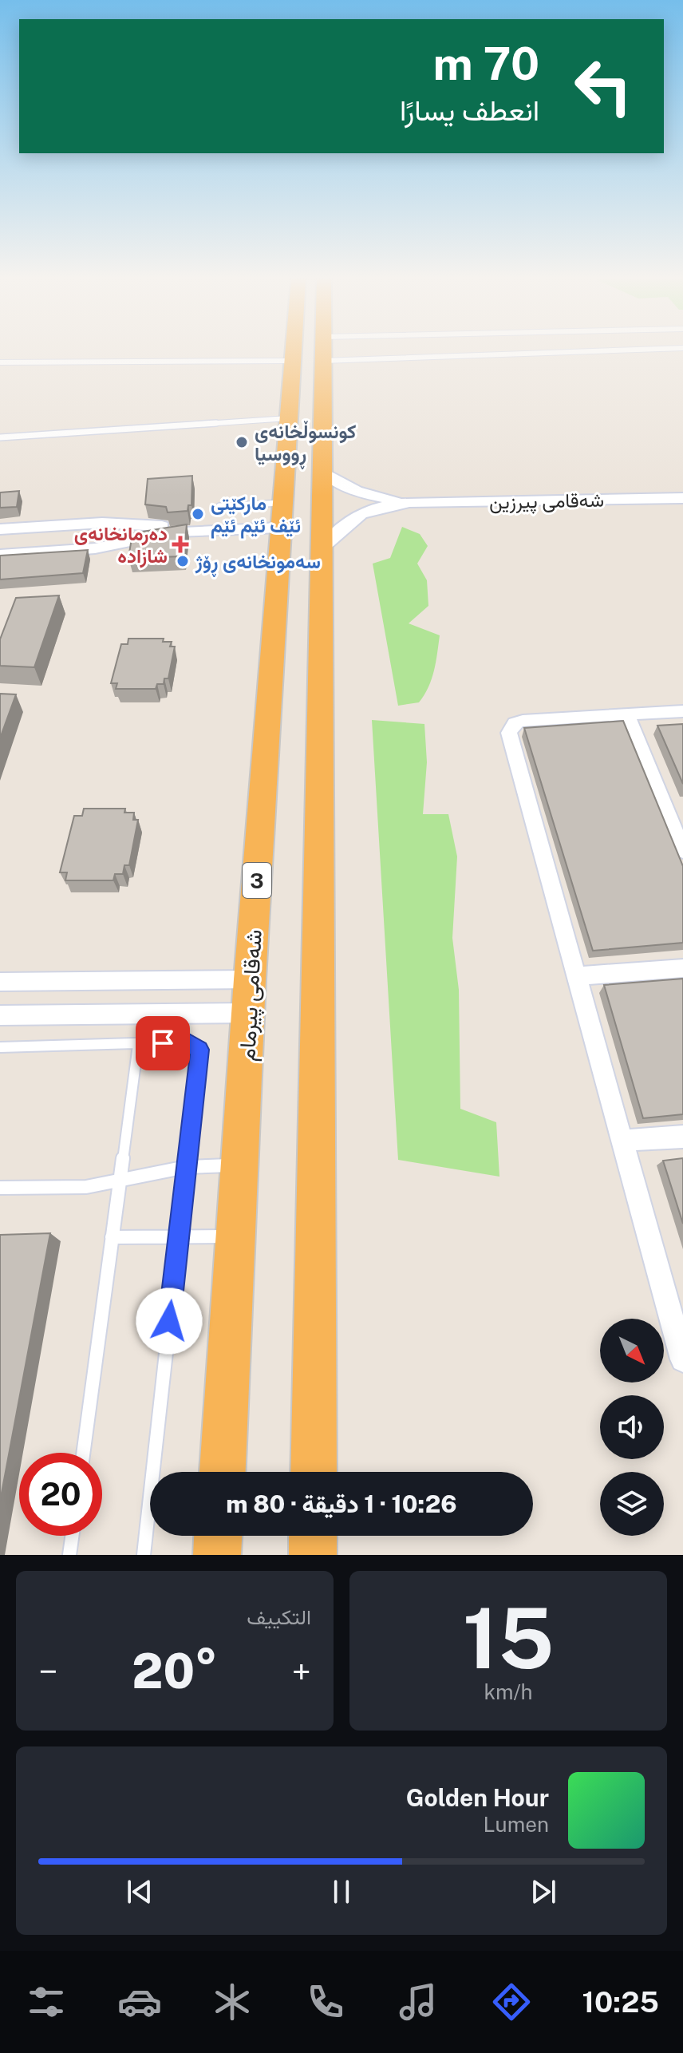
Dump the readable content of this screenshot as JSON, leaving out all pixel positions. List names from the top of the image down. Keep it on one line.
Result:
{"streets":{"highway":["3","شەقامی پیرمام"],"street":["شەقامی پیرزین"]},"places":{"other":["کونسوڵخانەی ڕووسیا","مارکێتی ئێف ئێم ئێم","سەمونخانەی ڕۆژ"],"health":["دەرمانخانەی شازادە"]},"north":"bottom right","page":{"turn":["70 m","انعطف يسارًا"],"limit":"20","trip":"10:26 · 1 دقيقة · 80 m","tile":[["15","km/h"],"التكييف"],"heat":["−","20°","+"],"song":["Golden Hour","Lumen"],"tabs":"10:25"}}
